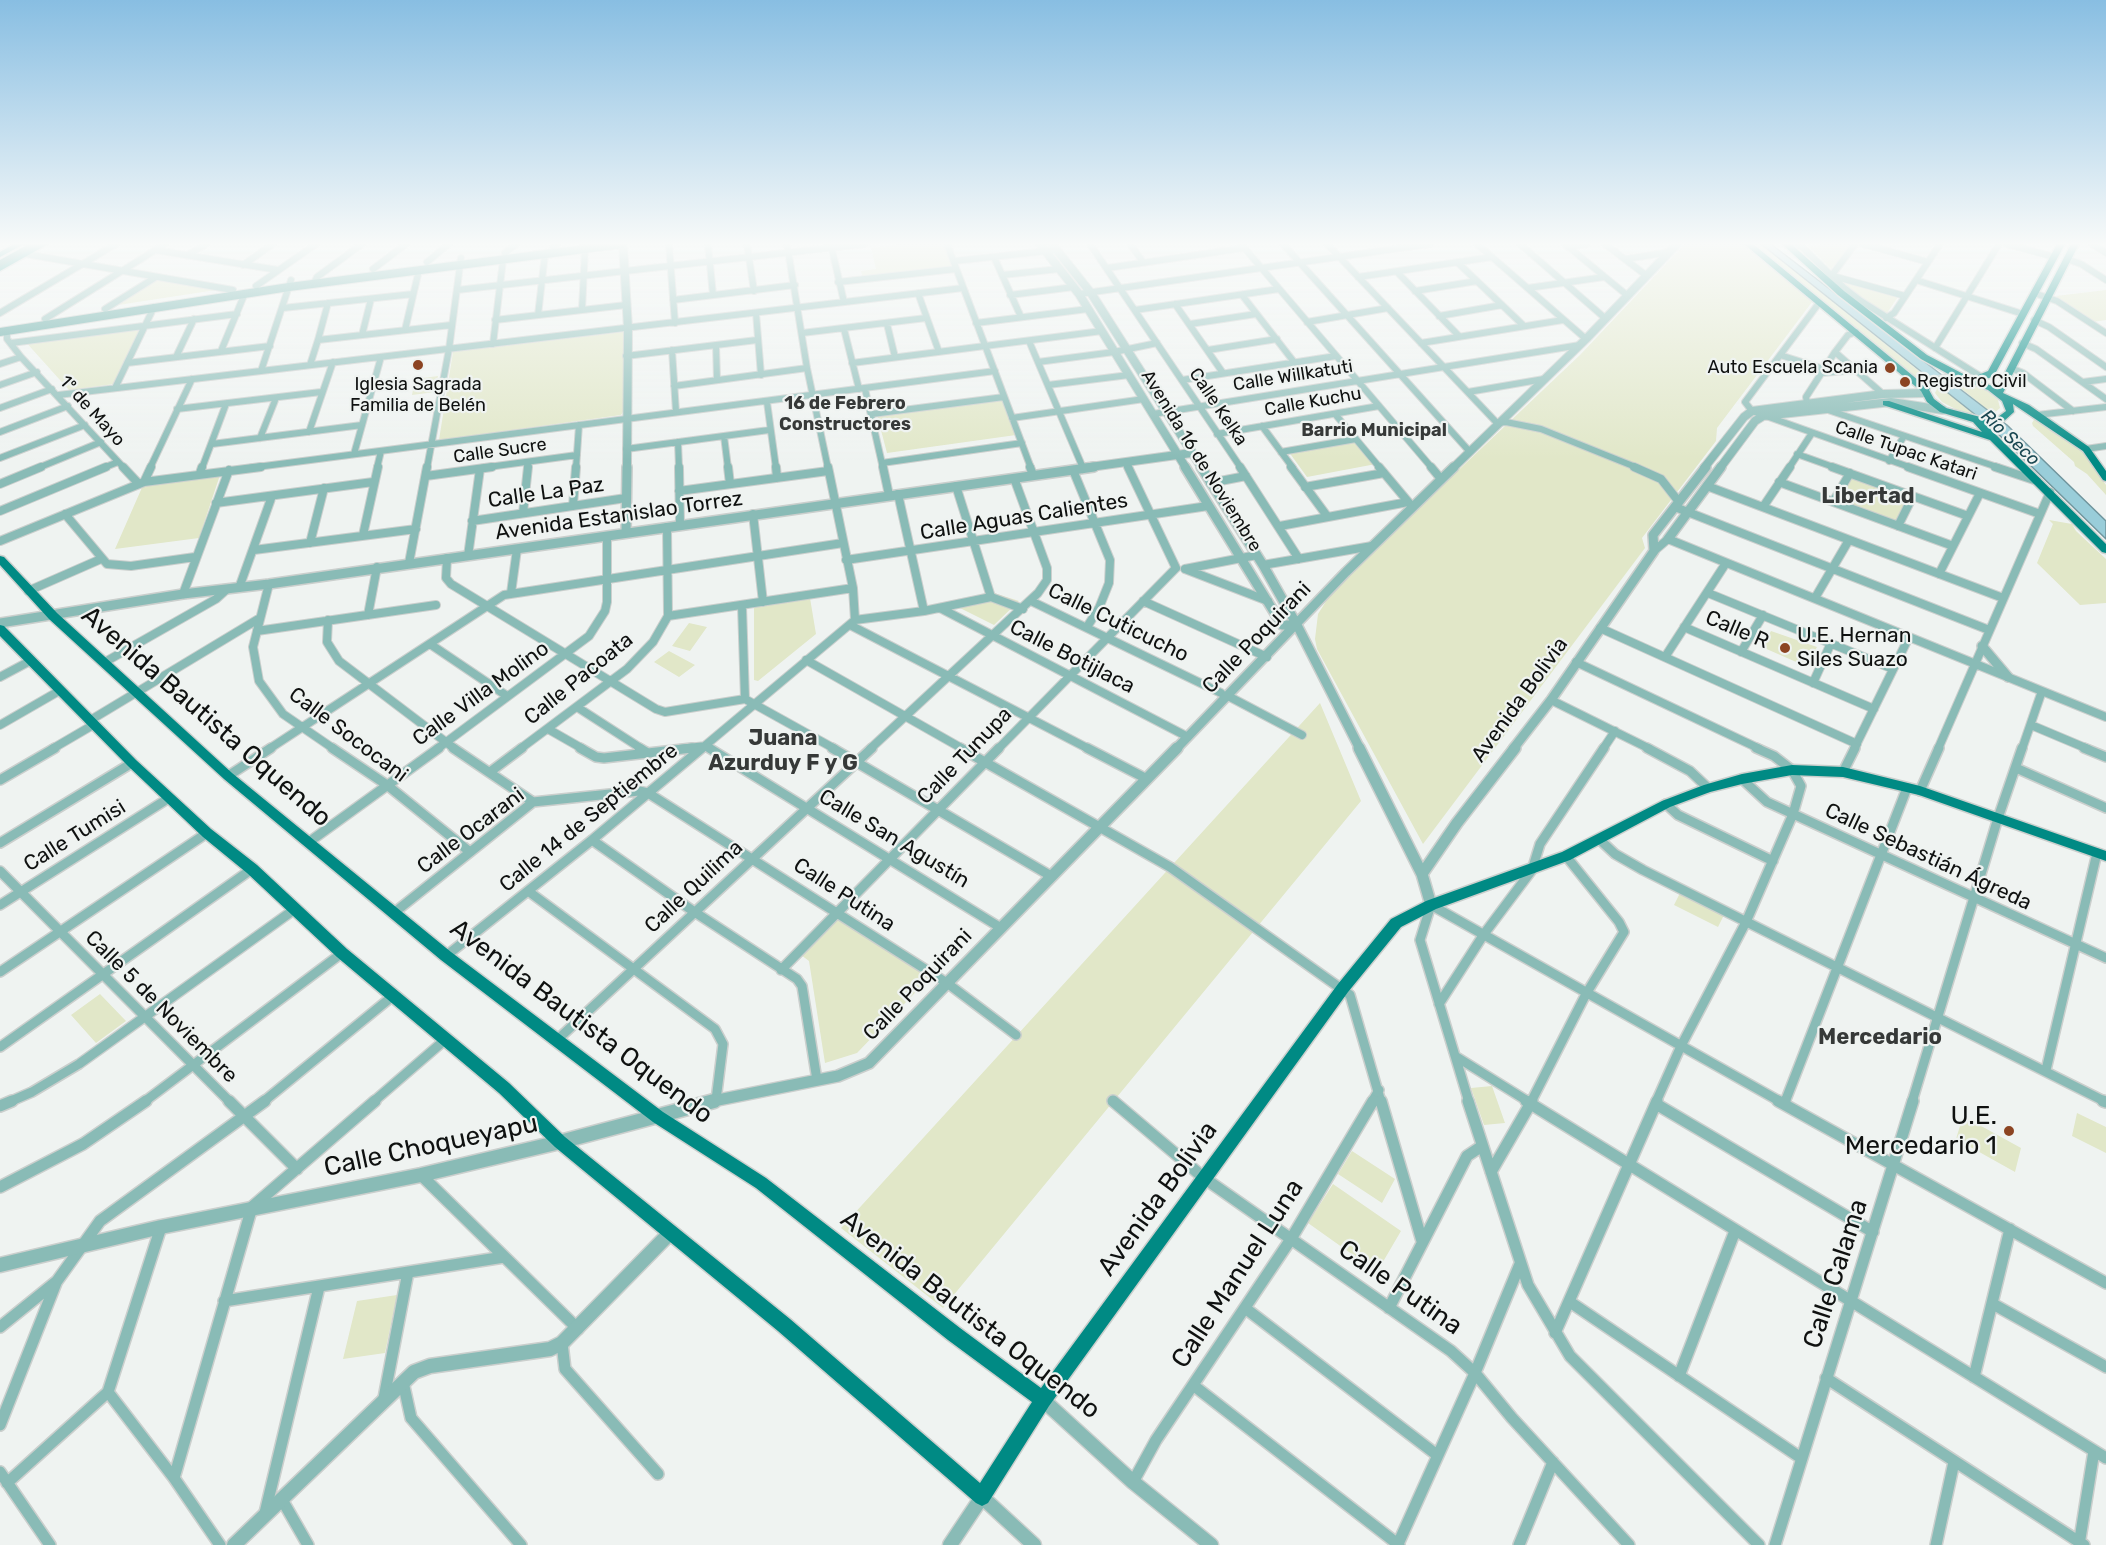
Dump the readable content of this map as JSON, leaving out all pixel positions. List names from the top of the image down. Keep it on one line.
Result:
{"streets":{"main road":["Avenida Bolivia","Avenida Bautista Oquendo"],"street":["Calle Willkatuti","Calle Kuchu","Calle Kelka","1º de Mayo","Calle Sucre","Calle Tupac Katari","Avenida 16 de Noviembre","Calle La Paz","Avenida Estanislao Torrez","Calle Aguas Calientes","Calle Cuticucho","Calle R","Calle Poquirani","Calle Botijlaca","Calle Pacoata","Calle Villa Molino","Calle Sococani","Calle Tunupa","Calle 14 de Septiembre","Calle Ocarani","Calle Tumisi","Calle San Agustín","Calle Sebastián Ágreda","Calle Quilima","Calle Putina","Calle 5 de Noviembre","Calle Choqueyapu","Calle Manuel Luna","Calle Calama"]},"crossings":[["Calle Willkatuti","Calle Kelka"],["Calle Willkatuti","Avenida 16 de Noviembre"],["Calle Willkatuti","Calle Poquirani"],["Calle Kuchu","Calle Kelka"],["Calle Tupac Katari","Avenida Bolivia"],["Avenida 16 de Noviembre","Avenida Estanislao Torrez"],["Avenida 16 de Noviembre","Calle Aguas Calientes"],["Avenida 16 de Noviembre","Calle Poquirani"],["Avenida 16 de Noviembre","Avenida Bolivia"],["Avenida Estanislao Torrez","Calle Pacoata"],["Avenida Estanislao Torrez","Calle Villa Molino"],["Avenida Estanislao Torrez","Avenida Bautista Oquendo"],["Avenida Estanislao Torrez","Calle Sococani"],["Avenida Estanislao Torrez","Calle Quilima"],["Calle Aguas Calientes","Calle Quilima"],["Calle Cuticucho","Calle Poquirani"],["Calle Cuticucho","Calle Tunupa"],["Calle Cuticucho","Calle Quilima"],["Calle Poquirani","Calle Botijlaca"],["Calle Poquirani","Calle San Agustín"],["Calle Poquirani","Calle Putina"],["Calle Poquirani","Calle Choqueyapu"],["Calle Botijlaca","Calle Tunupa"],["Calle Botijlaca","Calle Quilima"],["Calle Villa Molino","Avenida Bautista Oquendo"],["Calle Villa Molino","Calle Sococani"],["Avenida Bolivia","Avenida Bautista Oquendo"],["Avenida Bolivia","Calle Sebastián Ágreda"],["Avenida Bolivia","Calle Putina"],["Avenida Bolivia","Calle Calama"],["Avenida Bautista Oquendo","Calle 14 de Septiembre"],["Avenida Bautista Oquendo","Calle Ocarani"],["Avenida Bautista Oquendo","Calle Quilima"],["Avenida Bautista Oquendo","Calle Choqueyapu"],["Avenida Bautista Oquendo","Calle Manuel Luna"],["Calle Sococani","Calle Ocarani"],["Calle Tunupa","Calle San Agustín"],["Calle Tunupa","Calle Putina"],["Calle 14 de Septiembre","Calle Ocarani"],["Calle 14 de Septiembre","Calle San Agustín"],["Calle 14 de Septiembre","Calle Putina"],["Calle Ocarani","Calle Putina"],["Calle Tumisi","Calle 5 de Noviembre"],["Calle San Agustín","Calle Quilima"],["Calle Sebastián Ágreda","Calle Calama"],["Calle Quilima","Calle Putina"],["Calle Putina","Calle Manuel Luna"]],"districts":["16 de Febrero Constructores","Barrio Municipal","Libertad","Juana Azurduy F y G","Mercedario"],"water":["Río Seco"],"places":["Iglesia Sagrada Familia de Belén","Auto Escuela Scania","Registro Civil","U.E. Hernan Siles Suazo","U.E. Mercedario 1"]}
